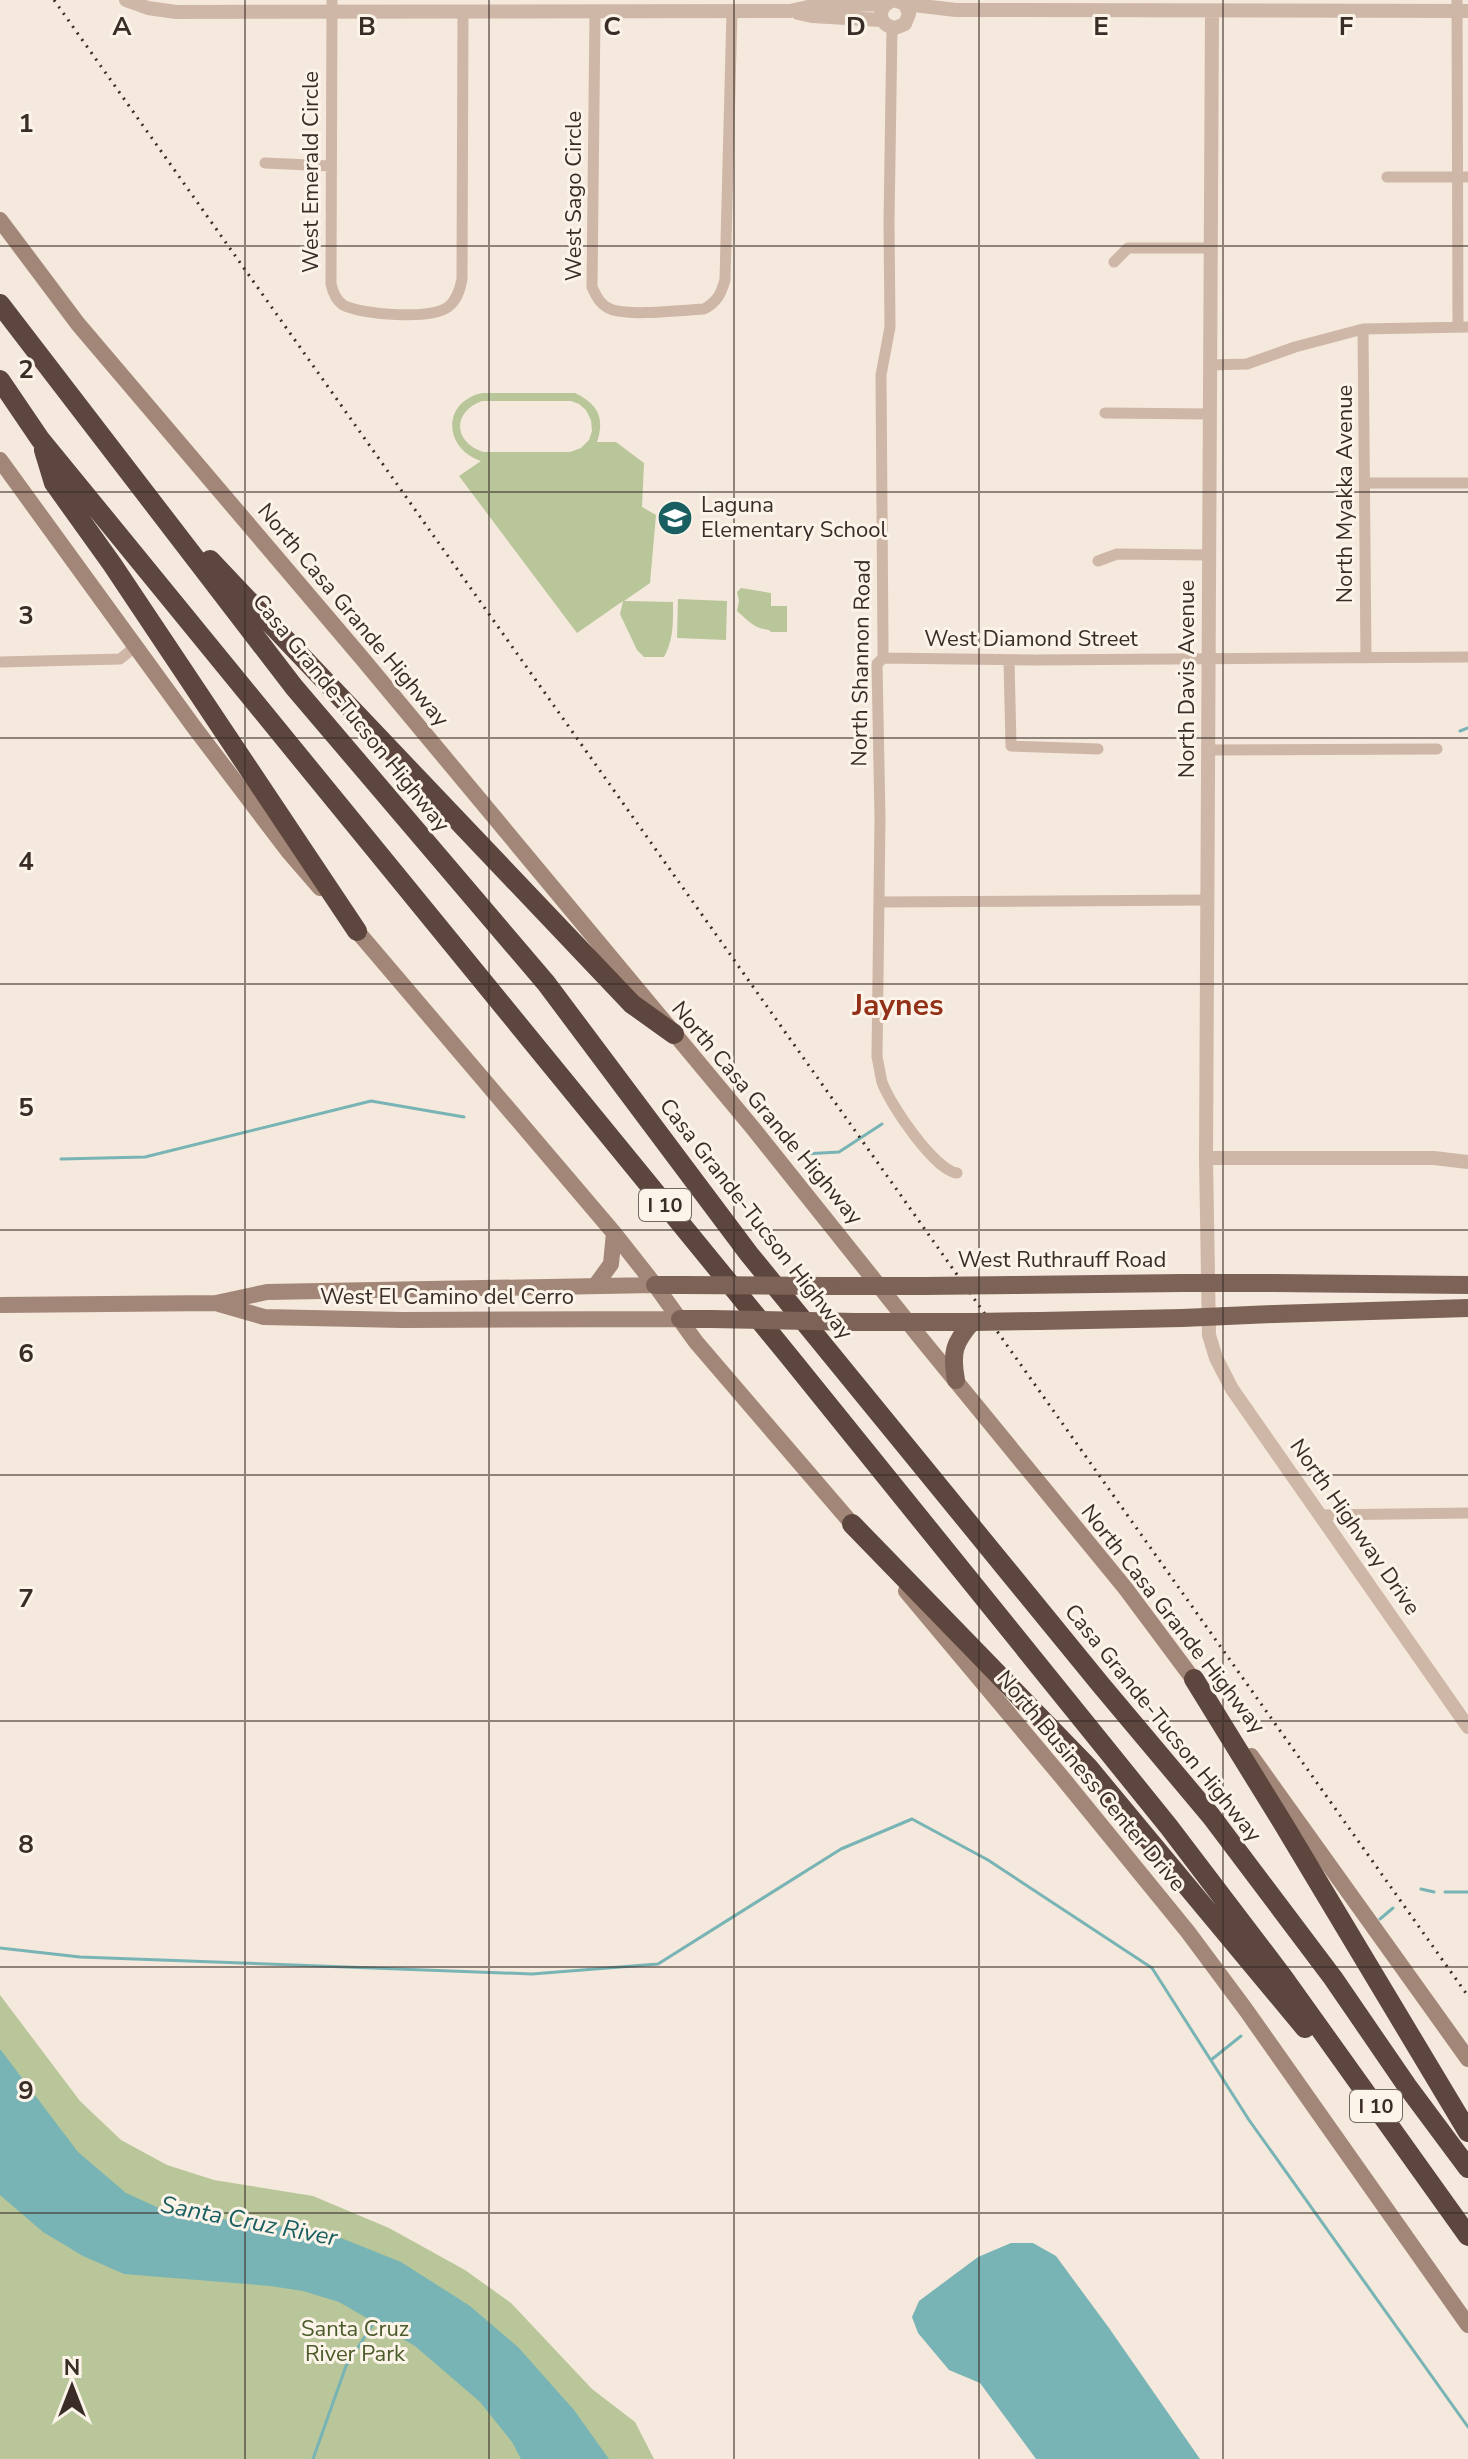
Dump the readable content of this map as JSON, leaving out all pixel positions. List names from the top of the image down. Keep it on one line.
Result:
{"streets":{"highway":["Casa Grande-Tucson Highway","I 10"],"main road":["North Casa Grande Highway","West Ruthrauff Road","West El Camino del Cerro","North Business Center Drive"],"street":["West Emerald Circle","West Sago Circle","North Myakka Avenue","West Diamond Street","North Shannon Road","North Davis Avenue","North Highway Drive"]},"crossings":[["North Myakka Avenue","West Diamond Street"],["North Casa Grande Highway","West Ruthrauff Road"],["West Diamond Street","North Shannon Road"],["West Diamond Street","North Davis Avenue"],["North Davis Avenue","North Highway Drive"],["West Ruthrauff Road","West El Camino del Cerro"],["West Ruthrauff Road","North Business Center Drive"],["West El Camino del Cerro","North Business Center Drive"]],"districts":["Jaynes"],"water":["Santa Cruz River"],"parks":["Santa Cruz River Park"],"places":{"school or university":["Laguna Elementary School"]},"north":"top","grid":{"columns":["A","B","C","D","E","F"],"rows":["1","2","3","4","5","6","7","8","9"]}}
